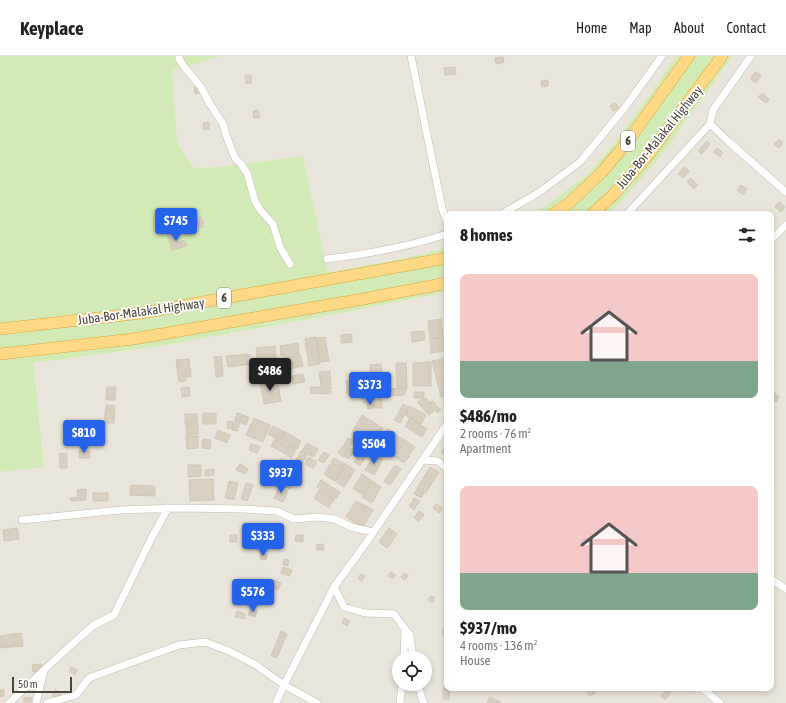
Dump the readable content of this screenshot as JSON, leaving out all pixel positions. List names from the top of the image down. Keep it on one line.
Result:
{"streets":{"highway":["Juba-Bor-Malakal Highway","6"]},"scale_bar":"50 m","page":{"header":"Keyplace","nav":["Home","Map","About","Contact"],"price":["$745","$486","$373","$810","$504","$937","$333","$576"],"heading":"8 homes","list":[{"name":"$486/mo","note":"2 rooms · 76 m² · Apartment"},{"name":"$937/mo","note":"4 rooms · 136 m² · House"}],"scale":"50 m"}}
